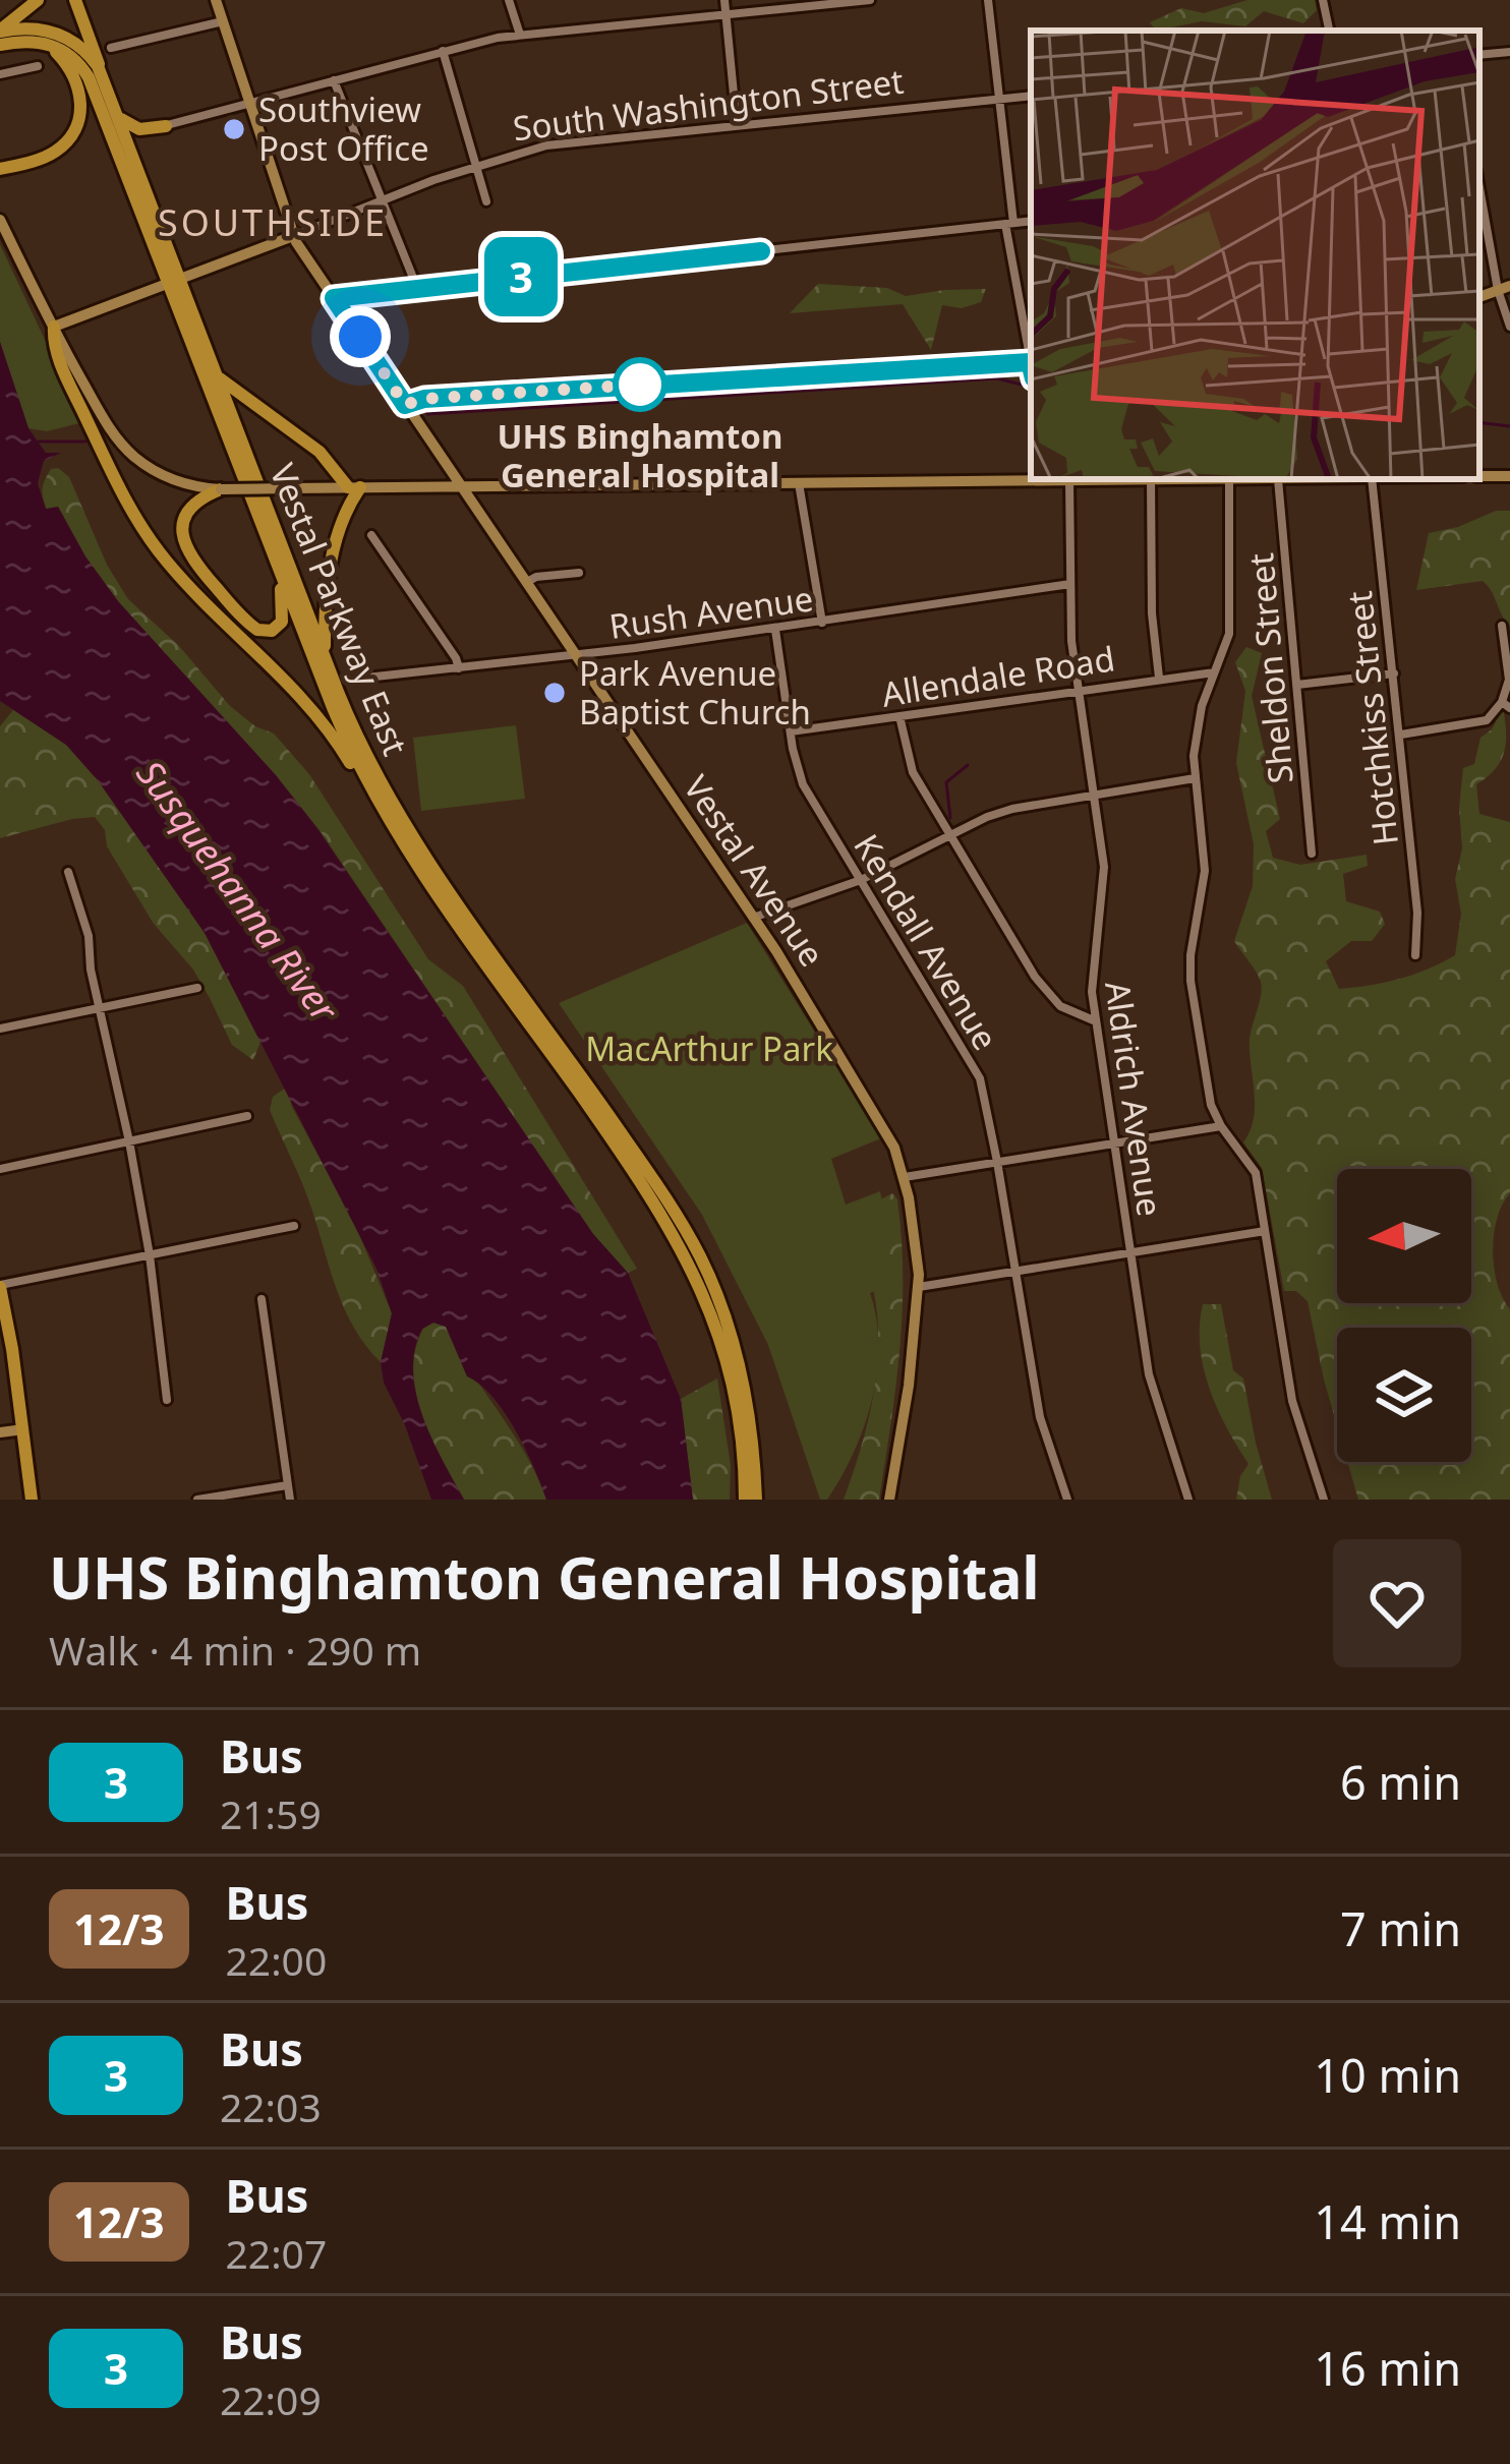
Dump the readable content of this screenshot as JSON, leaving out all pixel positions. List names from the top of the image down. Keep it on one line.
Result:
{"streets":{"main road":["Vestal Parkway East"],"street":["South Washington Street","Rush Avenue","Sheldon Street","Allendale Road","Hotchkiss Street","Vestal Avenue","Kendall Avenue","Aldrich Avenue"]},"crossings":[["South Washington Street","Vestal Parkway East"],["South Washington Street","Vestal Avenue"],["Rush Avenue","Vestal Avenue"],["Rush Avenue","Kendall Avenue"],["Rush Avenue","Aldrich Avenue"],["Allendale Road","Kendall Avenue"],["Allendale Road","Aldrich Avenue"]],"districts":["SOUTHSIDE"],"water":["Susquehanna River"],"parks":["MacArthur Park"],"places":["Southview Post Office","UHS Binghamton General Hospital","Park Avenue Baptist Church"],"lines":["bus line 3"],"north":"left","page":{"on_map":"3","heading":["UHS Binghamton General Hospital","Walk · 4 min · 290 m"],"list":[{"mark":"3","name":"Bus","note":"21:59","value":"6 min"},{"mark":"12/3","name":"Bus","note":"22:00","value":"7 min"},{"mark":"3","name":"Bus","note":"22:03","value":"10 min"},{"mark":"12/3","name":"Bus","note":"22:07","value":"14 min"},{"mark":"3","name":"Bus","note":"22:09","value":"16 min"}]}}
